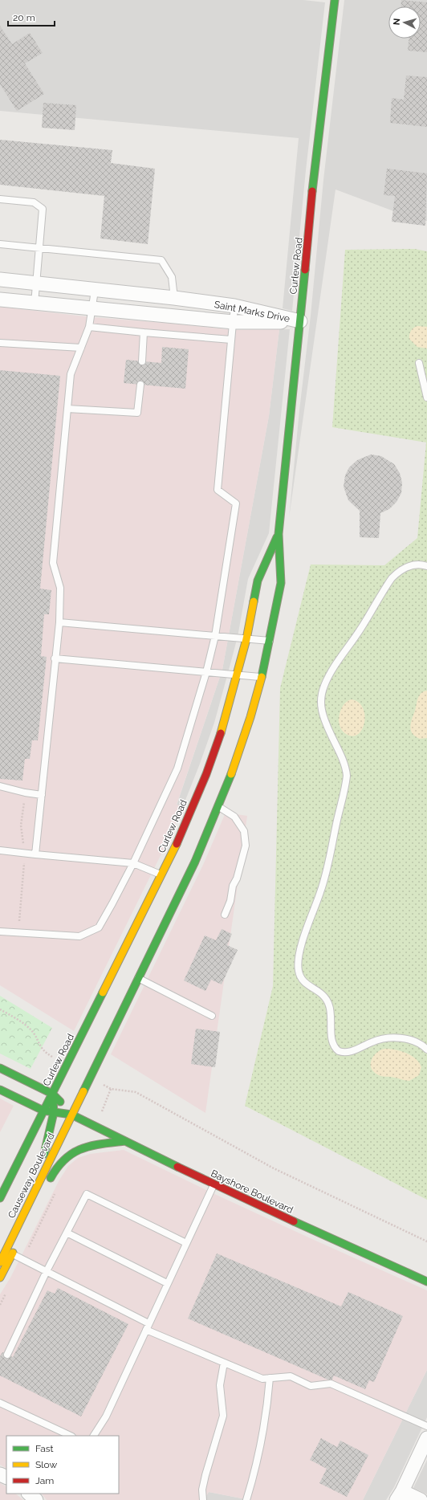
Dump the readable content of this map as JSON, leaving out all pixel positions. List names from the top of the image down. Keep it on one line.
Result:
{"streets":{"main road":["Curlew Road","Causeway Boulevard","Bayshore Boulevard"],"street":["Saint Marks Drive"]},"crossings":[["Curlew Road","Saint Marks Drive"],["Curlew Road","Causeway Boulevard"],["Curlew Road","Bayshore Boulevard"],["Causeway Boulevard","Bayshore Boulevard"]],"legend":["Fast","Slow","Jam"],"scale_bar":"20 m","north":"left"}
